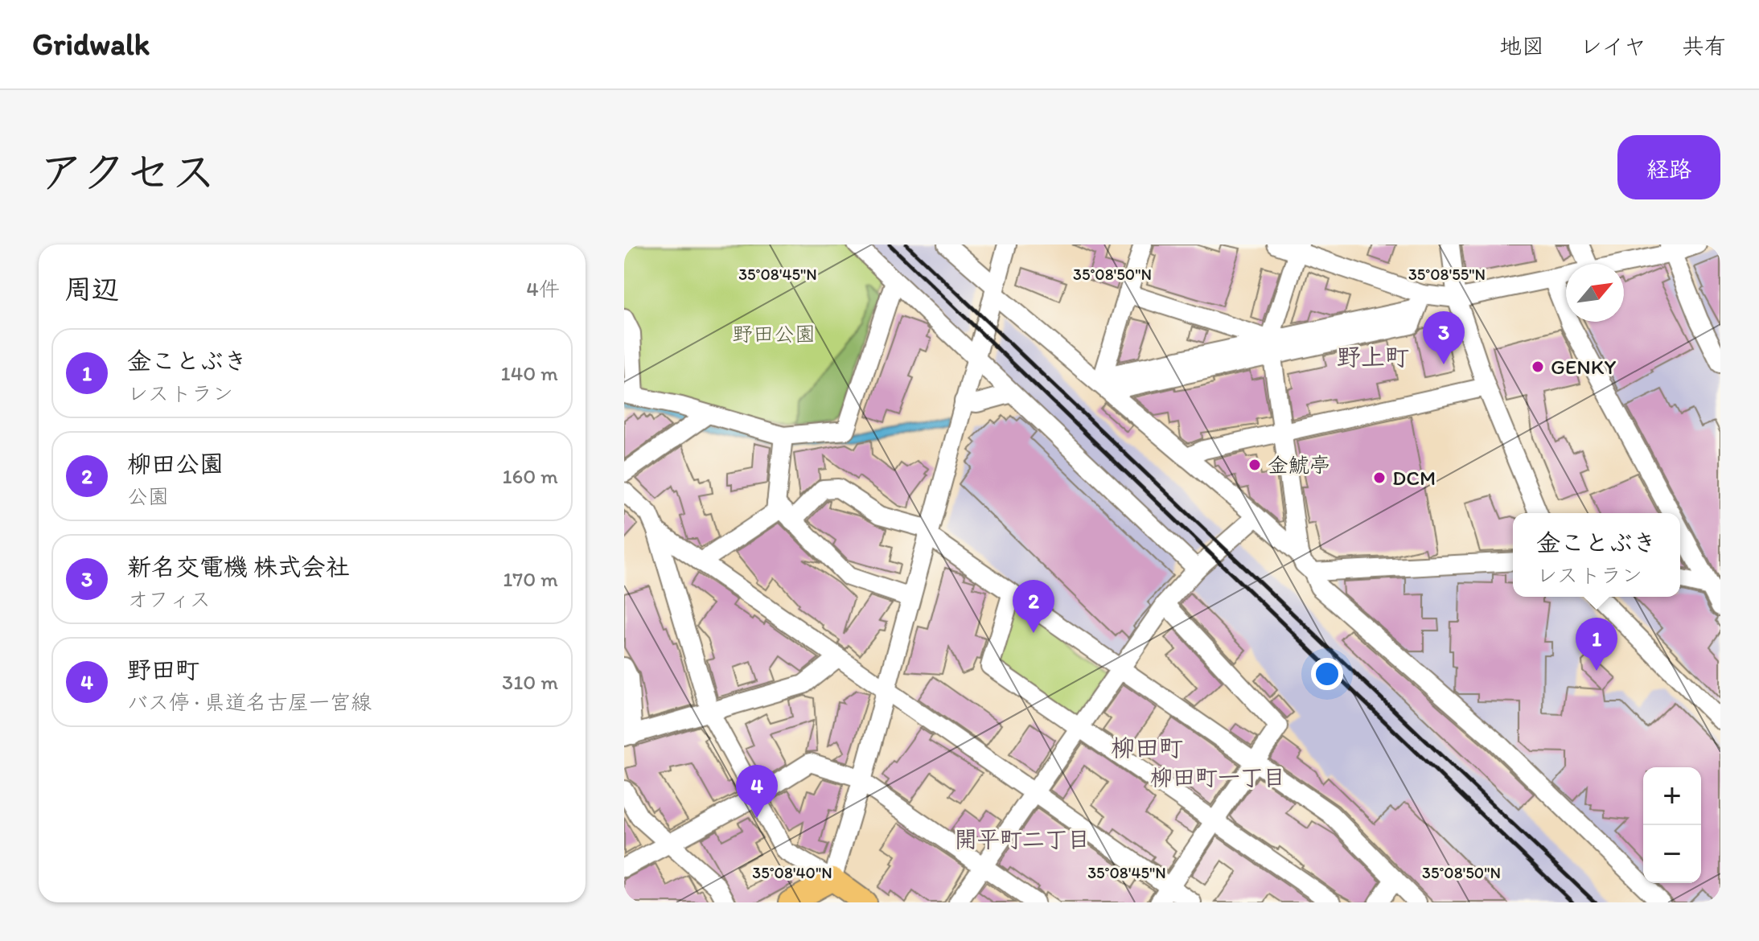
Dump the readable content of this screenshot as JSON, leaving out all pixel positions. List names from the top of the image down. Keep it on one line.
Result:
{"districts":["野上町","柳田町","柳田町一丁目","開平町二丁目"],"parks":["野田公園"],"places":["GENKY","金鯱亭","DCM"],"north":"top right","page":{"header":"Gridwalk","nav":["地図","レイヤ","共有"],"title":"アクセス","buttons":"経路","heading":["周辺","4件"],"pins":["3","2","1","4"],"list":[{"mark":"1","name":"金ことぶき","note":"レストラン","value":"140 m"},{"mark":"2","name":"柳田公園","note":"公園","value":"160 m"},{"mark":"3","name":"新名交電機 株式会社","note":"オフィス","value":"170 m"},{"mark":"4","name":"野田町","note":"バス停 · 県道名古屋一宮線","value":"310 m"}],"popup":["金ことぶき","レストラン"],"map_buttons":["+","−"]},"coordinates":["35°08'45\"N","35°08'50\"N","35°08'55\"N","35°08'40\"N"]}
